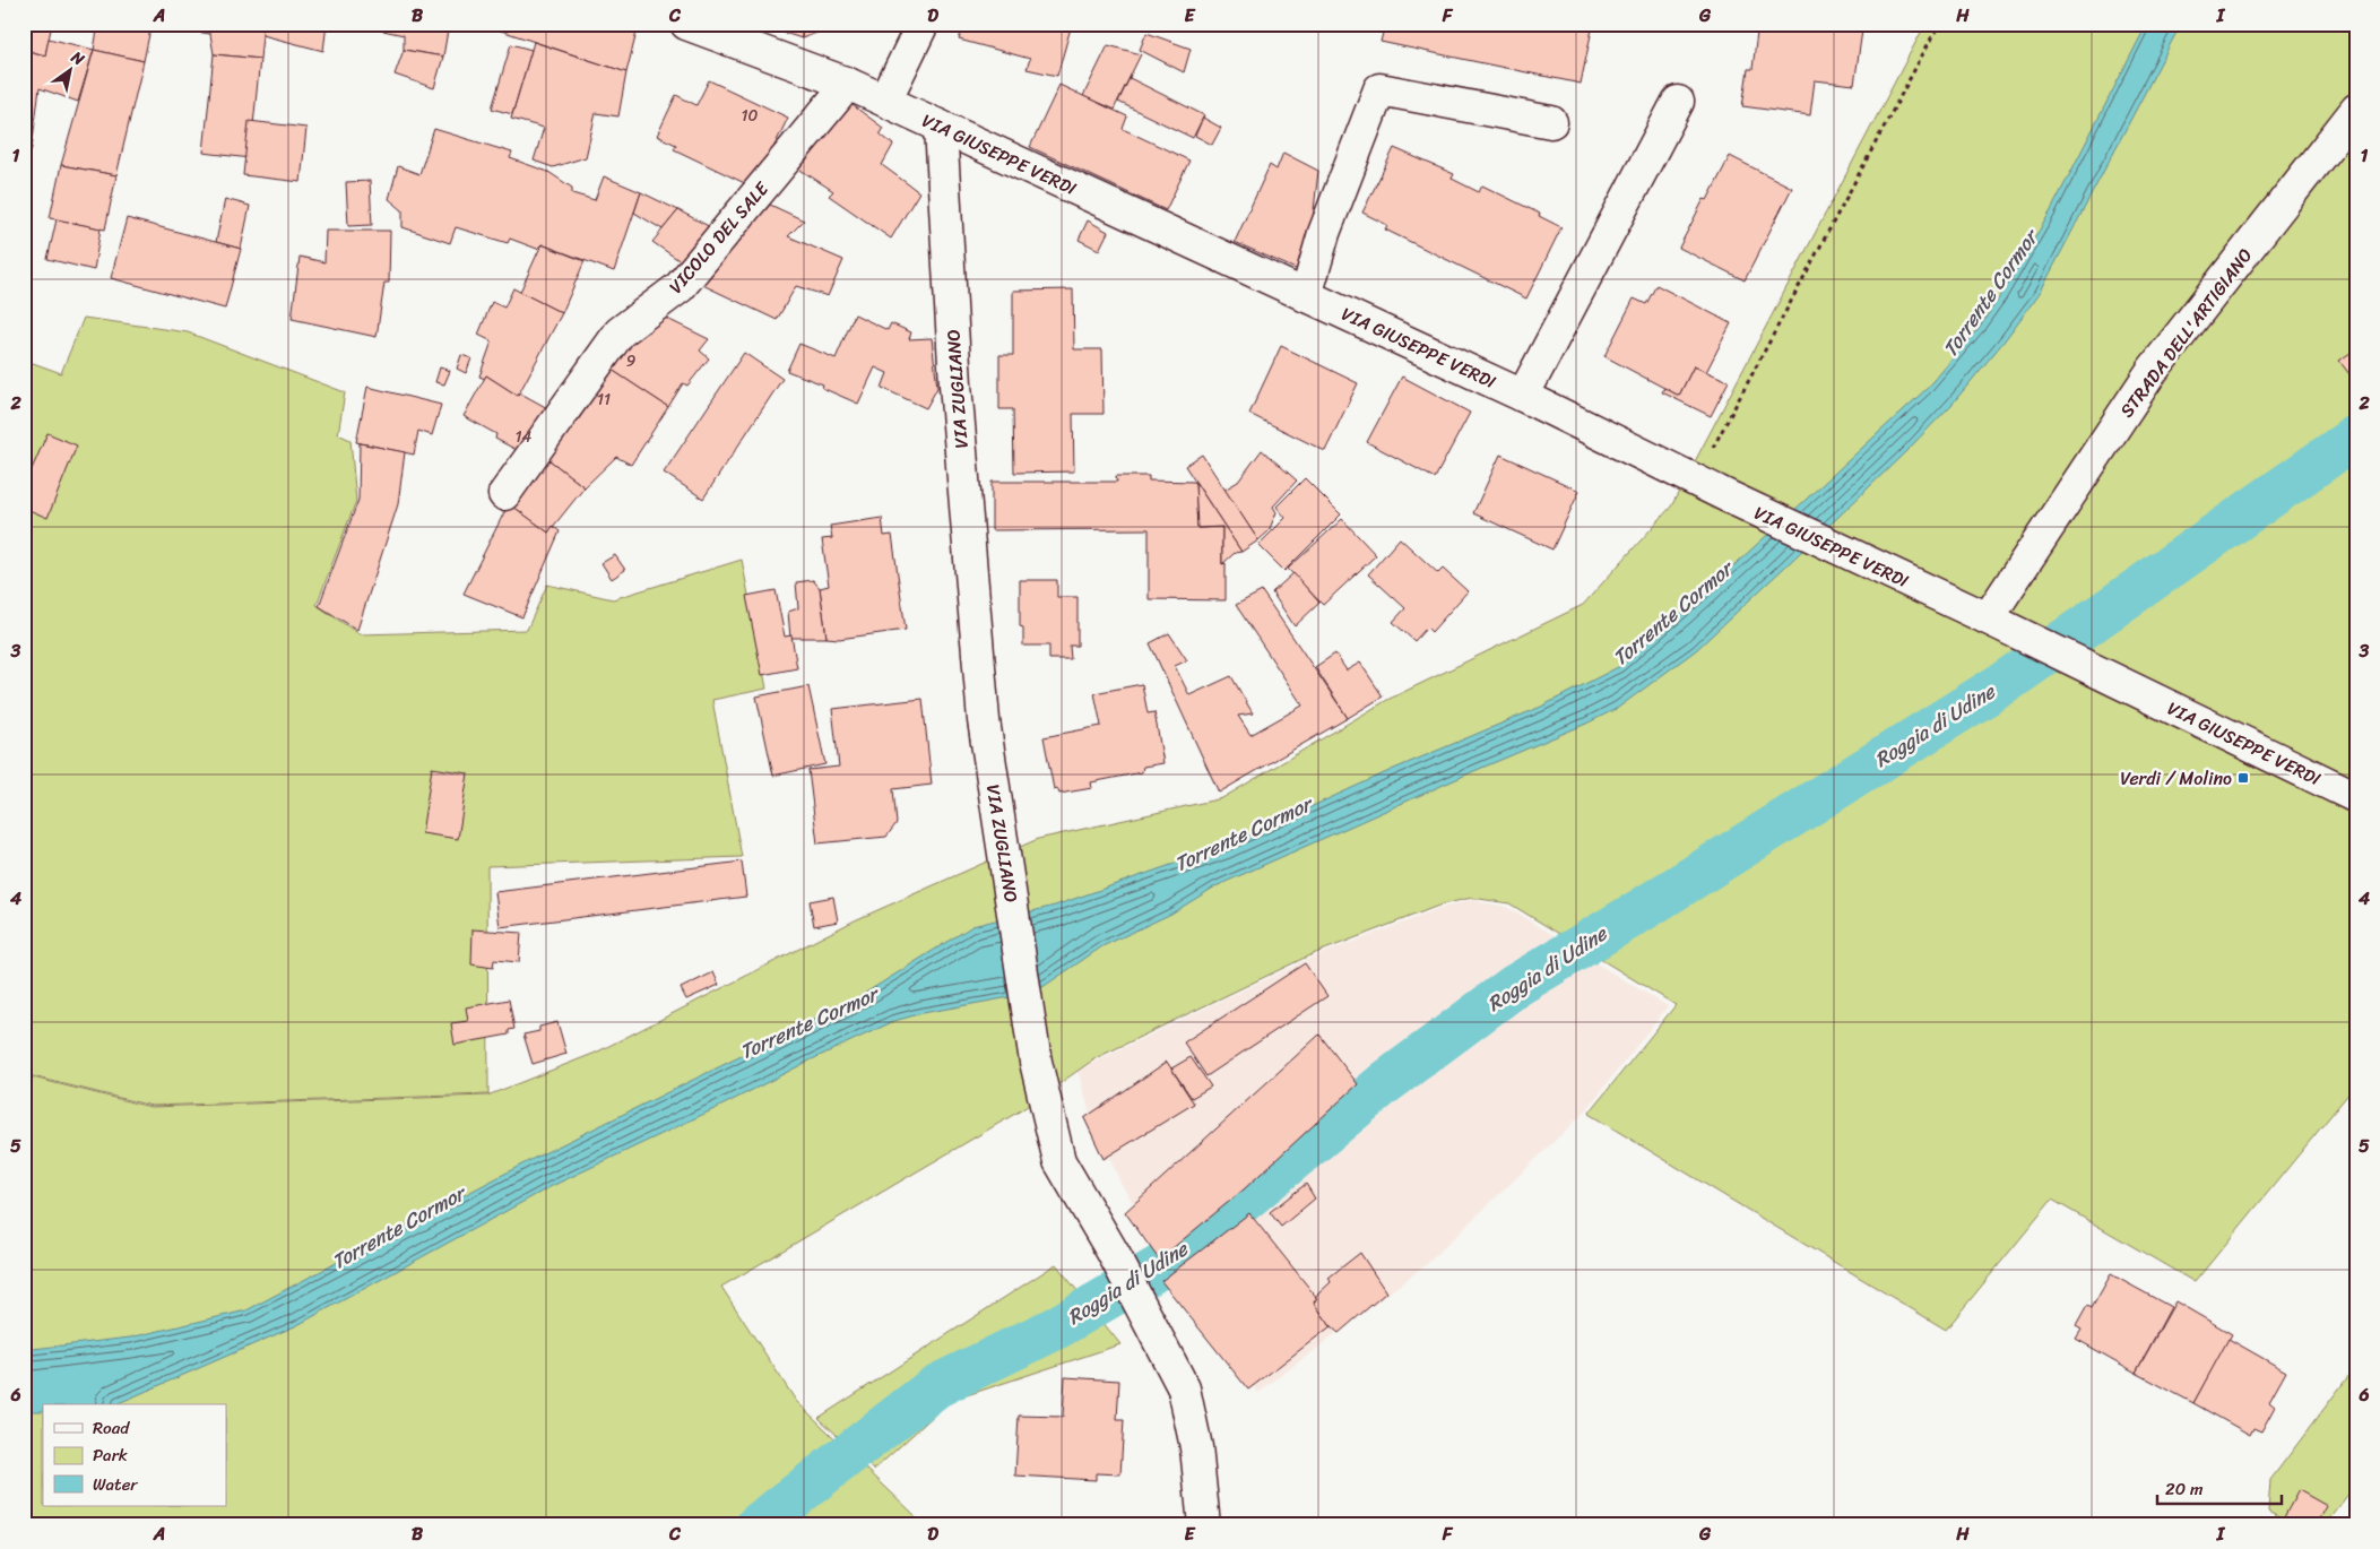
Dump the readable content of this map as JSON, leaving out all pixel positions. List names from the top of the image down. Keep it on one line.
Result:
{"streets":{"street":["VIA GIUSEPPE VERDI","VICOLO DEL SALE","STRADA DELL'ARTIGIANO","VIA ZUGLIANO"]},"crossings":[["VIA GIUSEPPE VERDI","VICOLO DEL SALE"],["VIA GIUSEPPE VERDI","STRADA DELL'ARTIGIANO"],["VIA GIUSEPPE VERDI","VIA ZUGLIANO"]],"water":["Torrente Cormor","Roggia di Udine"],"places":{"transit":["Verdi / Molino"]},"house_numbers":["10","9","11","14"],"legend":["Road","Park","Water"],"scale_bar":"20 m","north":"top right","grid":{"columns":["A","B","C","D","E","F","G","H","I"],"rows":["1","2","3","4","5","6"]}}
